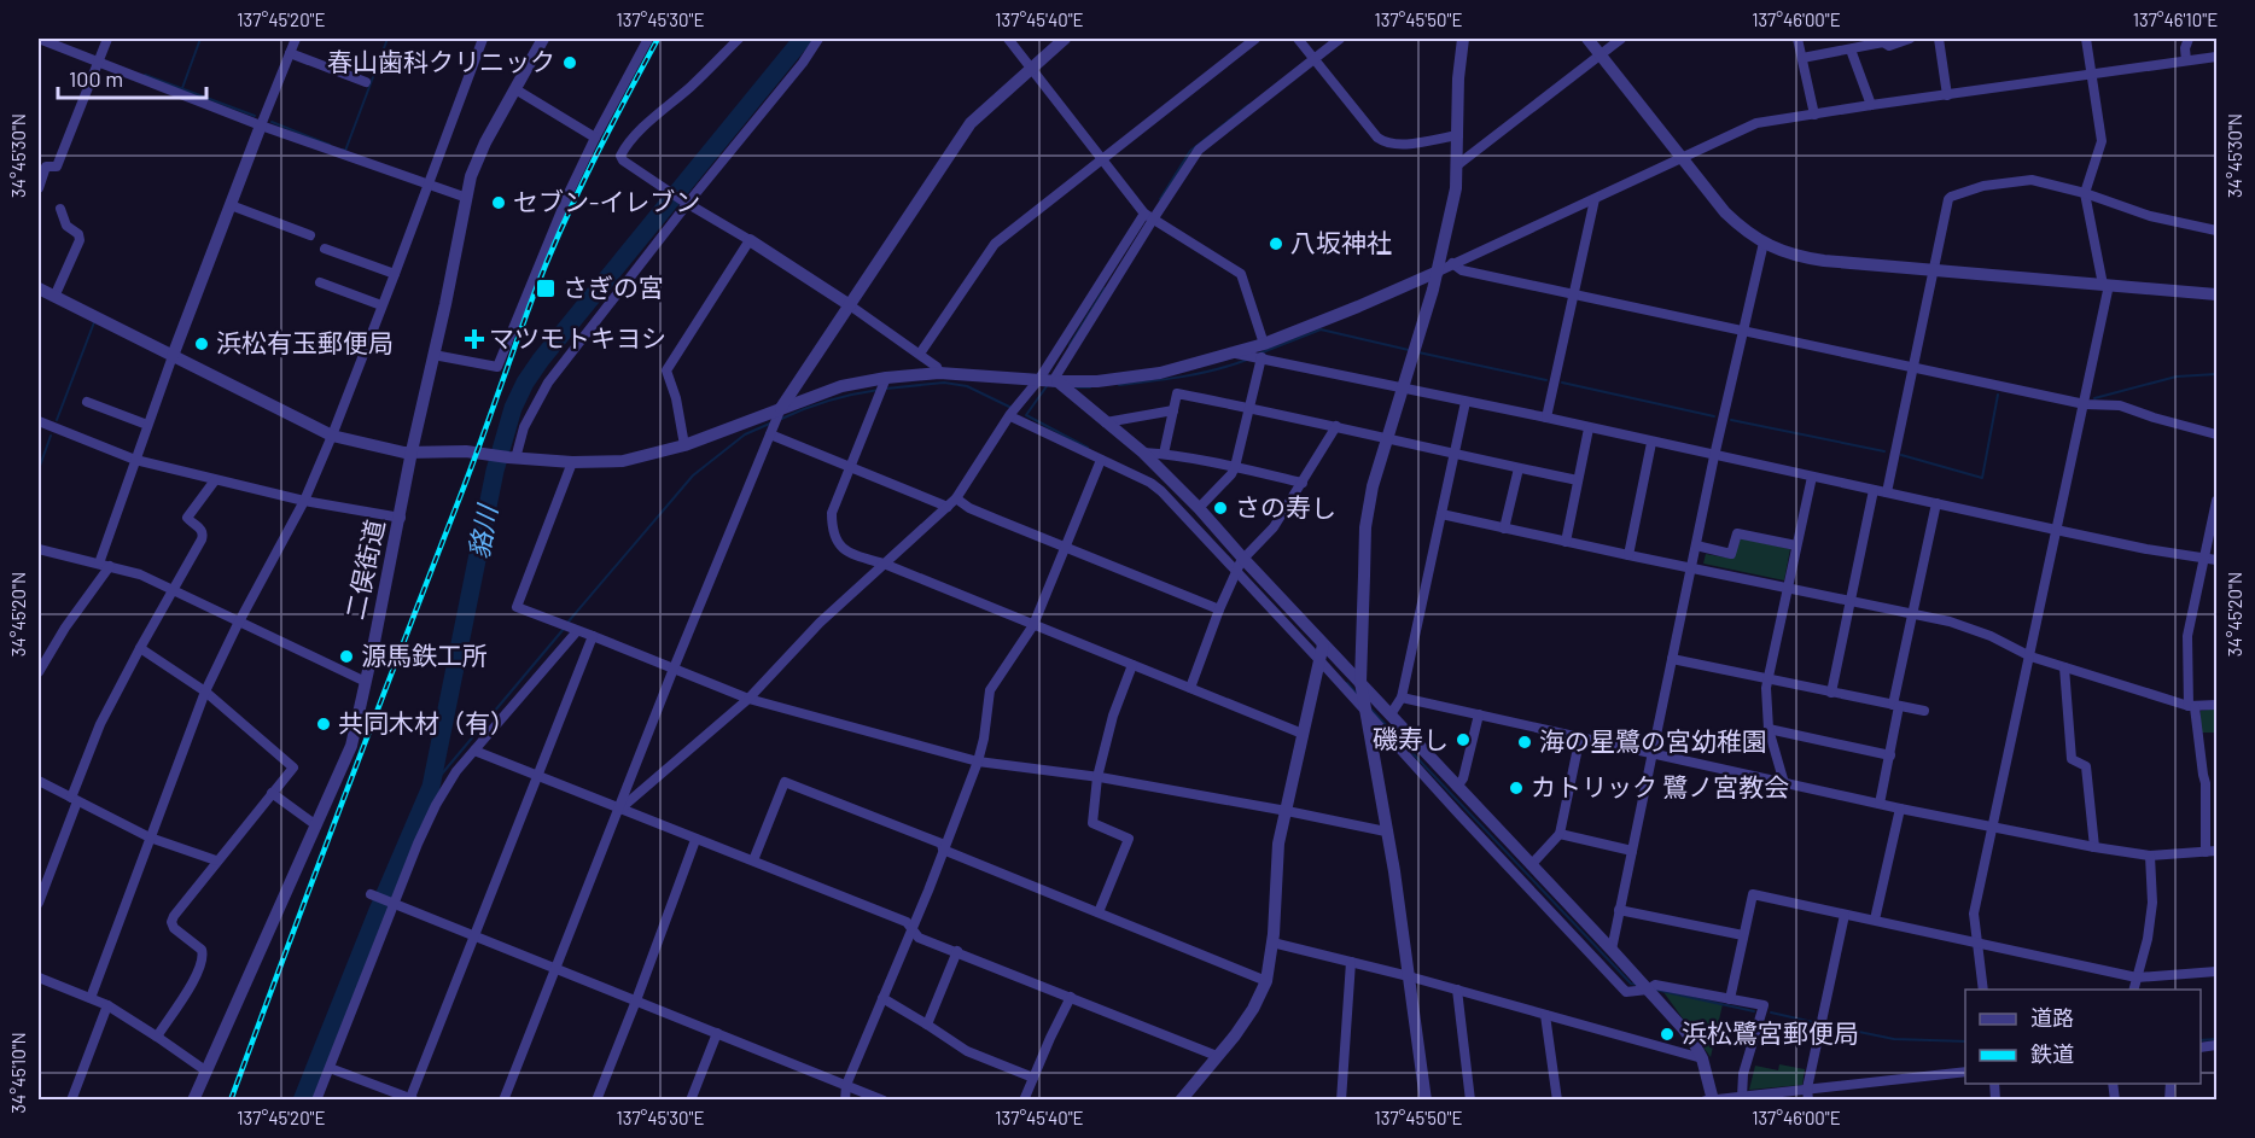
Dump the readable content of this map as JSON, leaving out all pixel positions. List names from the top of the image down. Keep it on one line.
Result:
{"streets":{"street":["二俣街道"]},"water":["貉川"],"places":{"other":["春山歯科クリニック","セブン-イレブン","八坂神社","浜松有玉郵便局","さの寿し","源馬鉄工所","共同木材（有）","磯寿し","海の星鷺の宮幼稚園","カトリック 鷺ノ宮教会","浜松鷺宮郵便局"],"transit":["さぎの宮"],"health":["マツモトキヨシ"]},"legend":["道路","鉄道"],"scale_bar":"100 m","coordinates":["137°45'20\"E","137°45'30\"E","137°45'40\"E","137°45'50\"E","137°46'00\"E","137°46'10\"E","34°45'30\"N","34°45'20\"N","34°45'10\"N"]}
